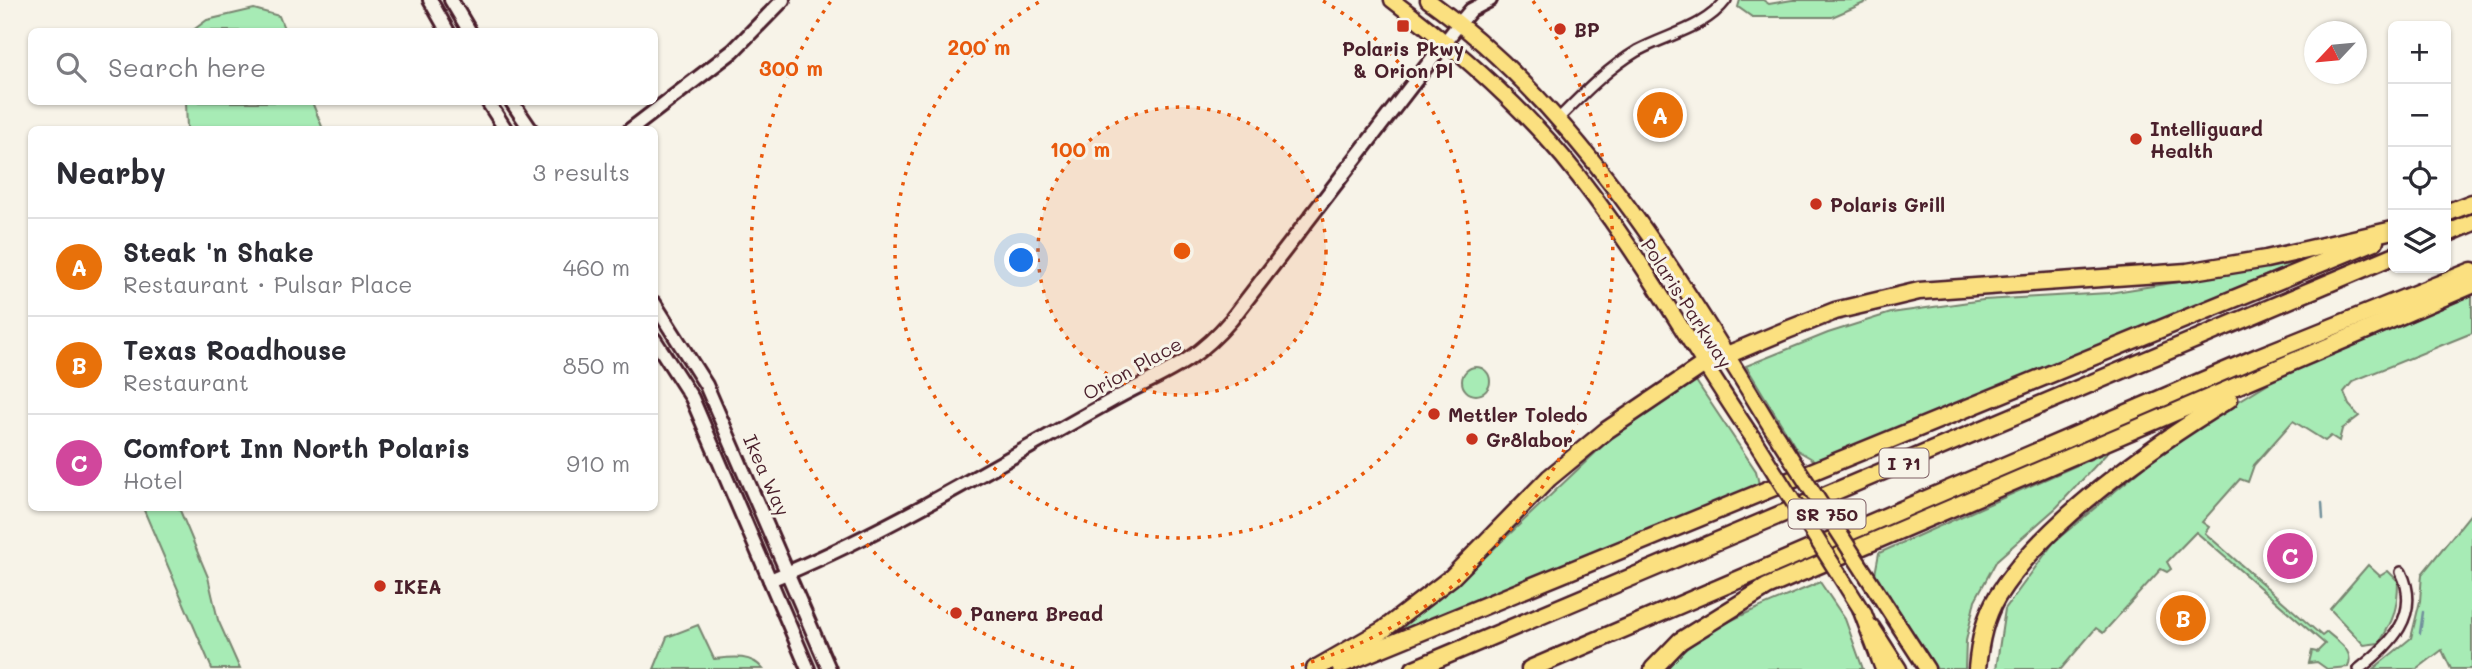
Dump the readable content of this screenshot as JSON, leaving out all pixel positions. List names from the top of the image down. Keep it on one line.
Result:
{"streets":{"highway":["I 71"],"main road":["Polaris Parkway","Orion Place","Ikea Way","SR 750"]},"crossings":[["Polaris Parkway","Orion Place"],["Orion Place","Ikea Way"]],"places":{"transit":["Polaris Pkwy & Orion Pl"],"other":["BP","Intelliguard Health","Polaris Grill","Mettler Toledo","Gr8labor","IKEA","Panera Bread"]},"north":"bottom left","page":{"map_buttons":["+","−"],"search":"Search here","pins":["A","C","B"],"heading":["Nearby","3 results"],"list":[{"mark":"A","name":"Steak 'n Shake","note":"Restaurant · Pulsar Place","value":"460 m"},{"mark":"B","name":"Texas Roadhouse","note":"Restaurant","value":"850 m"},{"mark":"C","name":"Comfort Inn North Polaris","note":"Hotel","value":"910 m"}]},"rings":["200 m","300 m","100 m"]}
